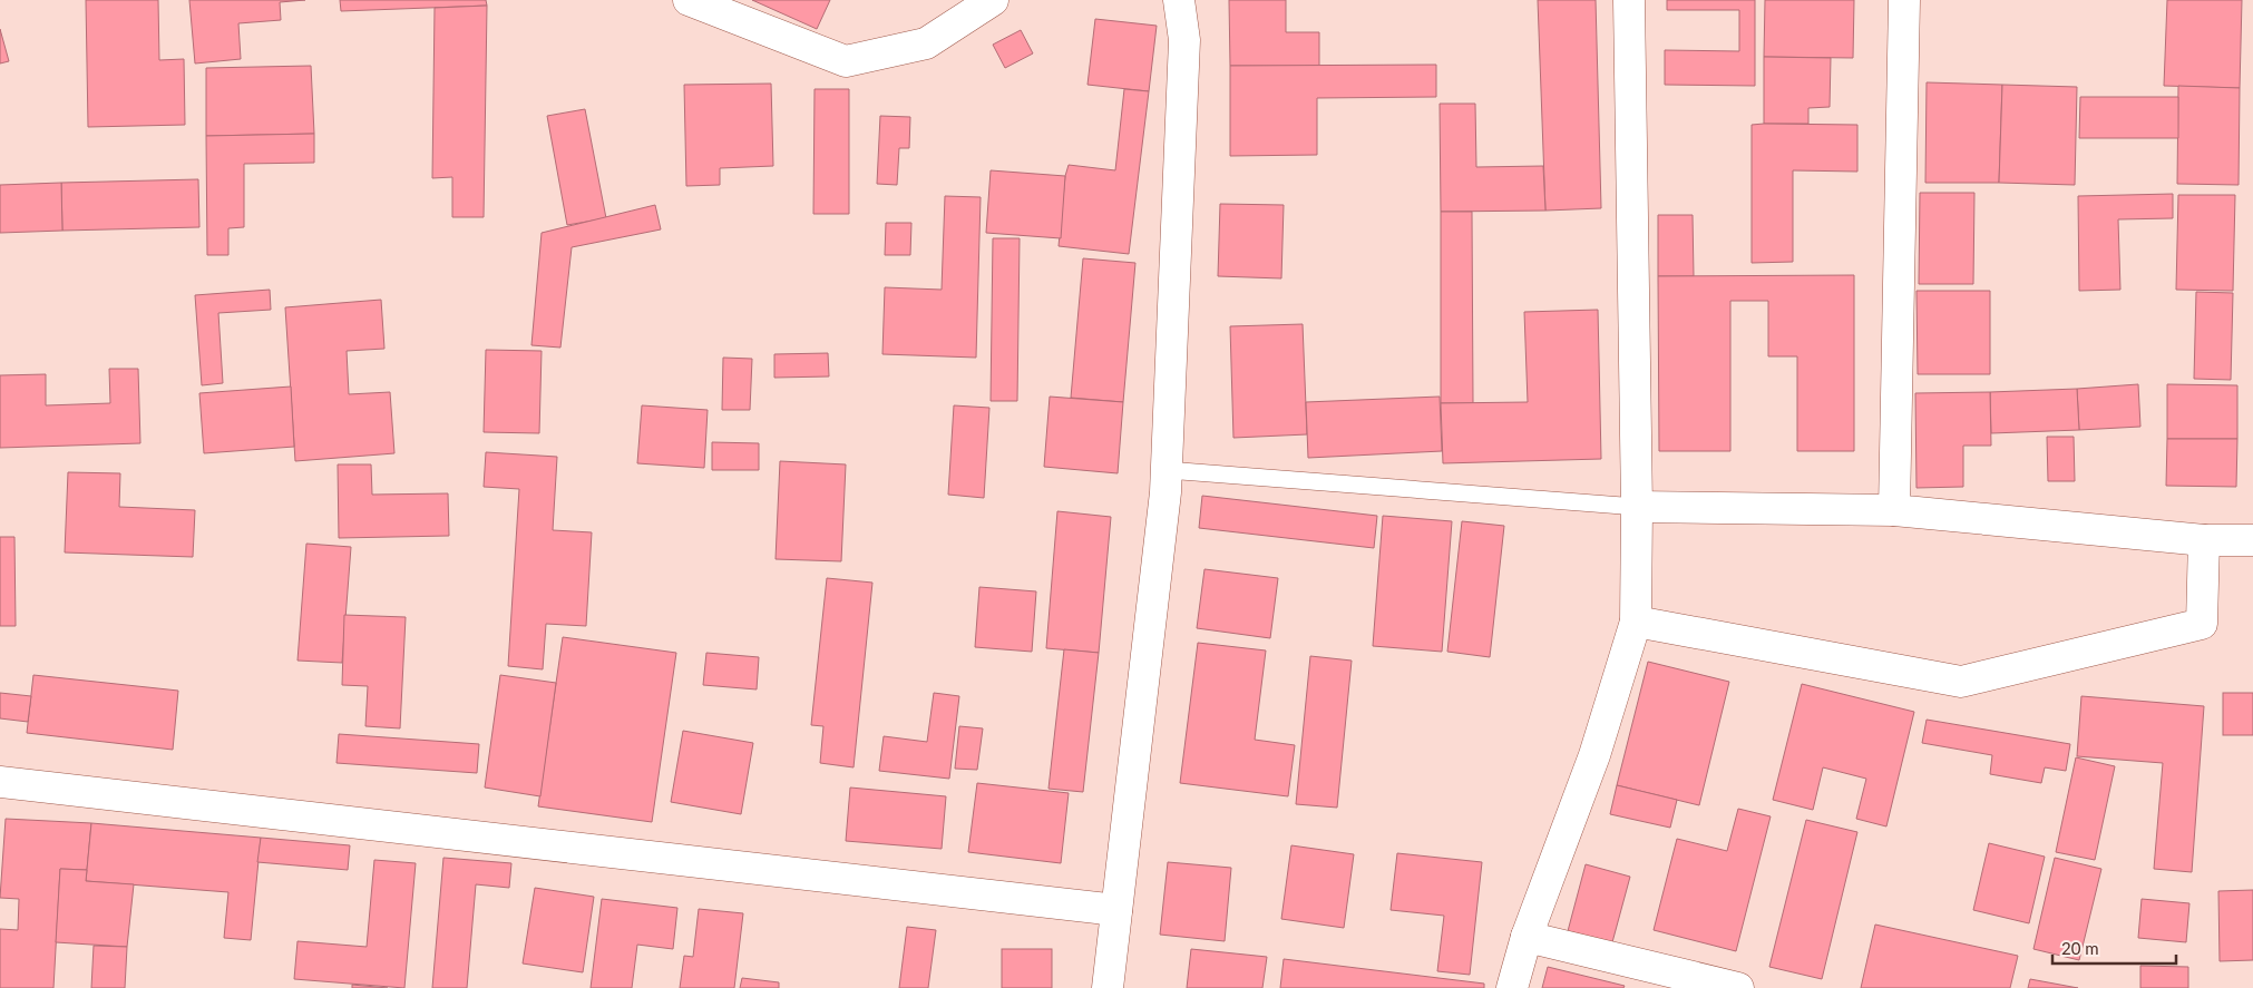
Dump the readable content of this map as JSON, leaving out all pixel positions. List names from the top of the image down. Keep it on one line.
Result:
{"scale_bar":"20 m"}
